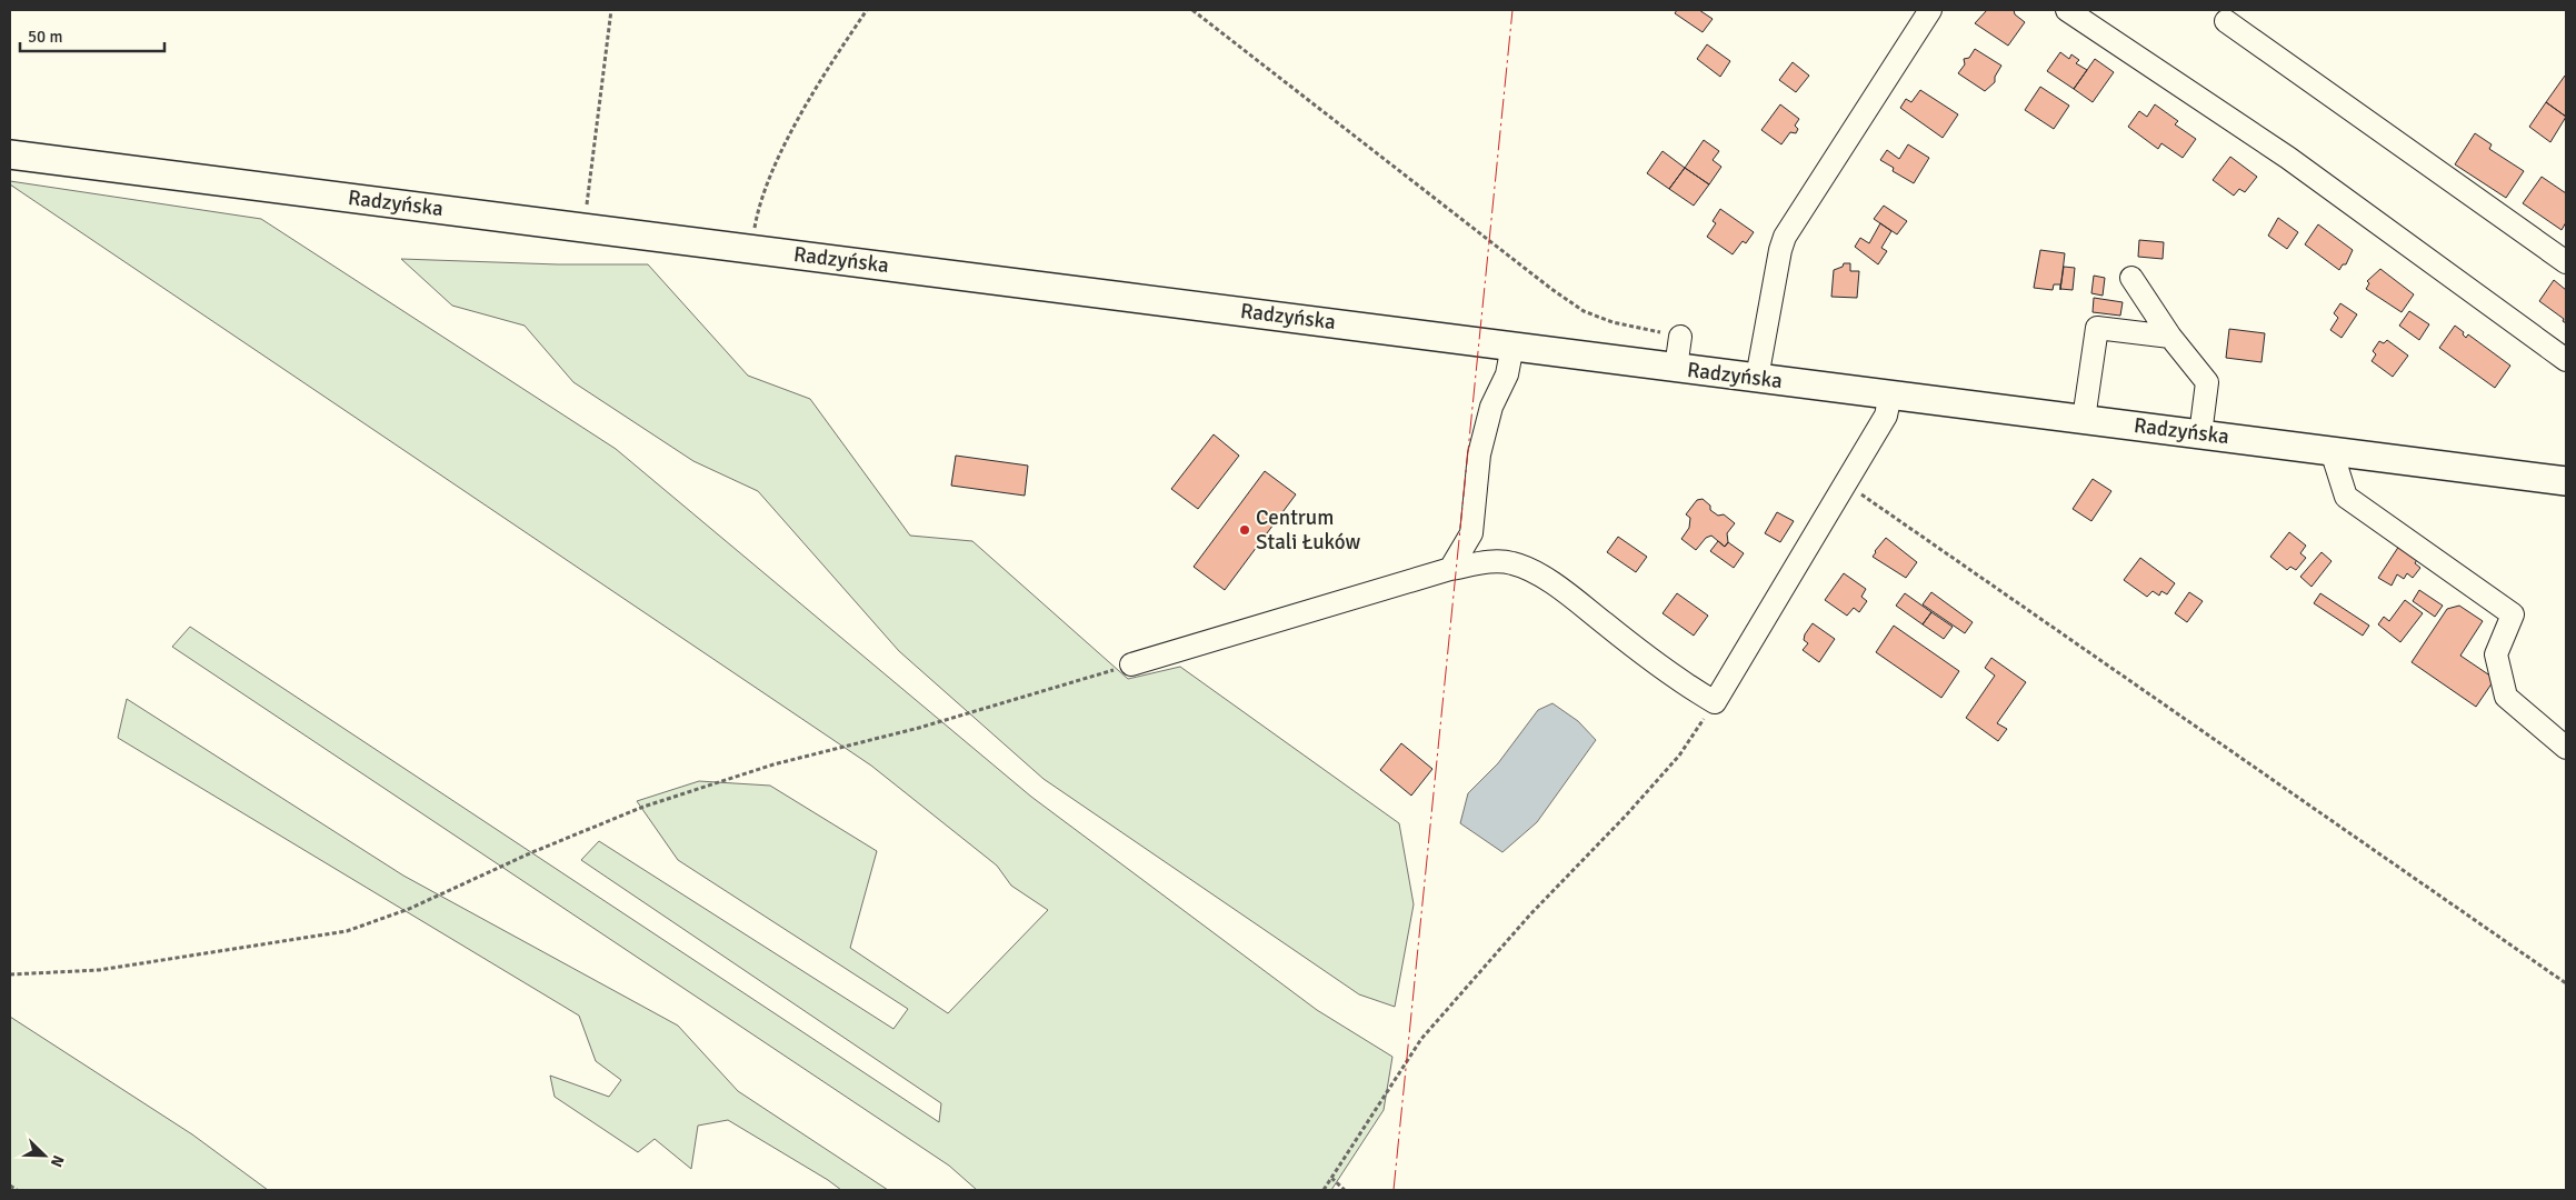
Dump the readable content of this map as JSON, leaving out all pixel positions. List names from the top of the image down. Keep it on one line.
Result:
{"streets":{"main road":["Radzyńska"]},"places":["Centrum Stali Łuków"],"scale_bar":"50 m","north":"bottom right"}
